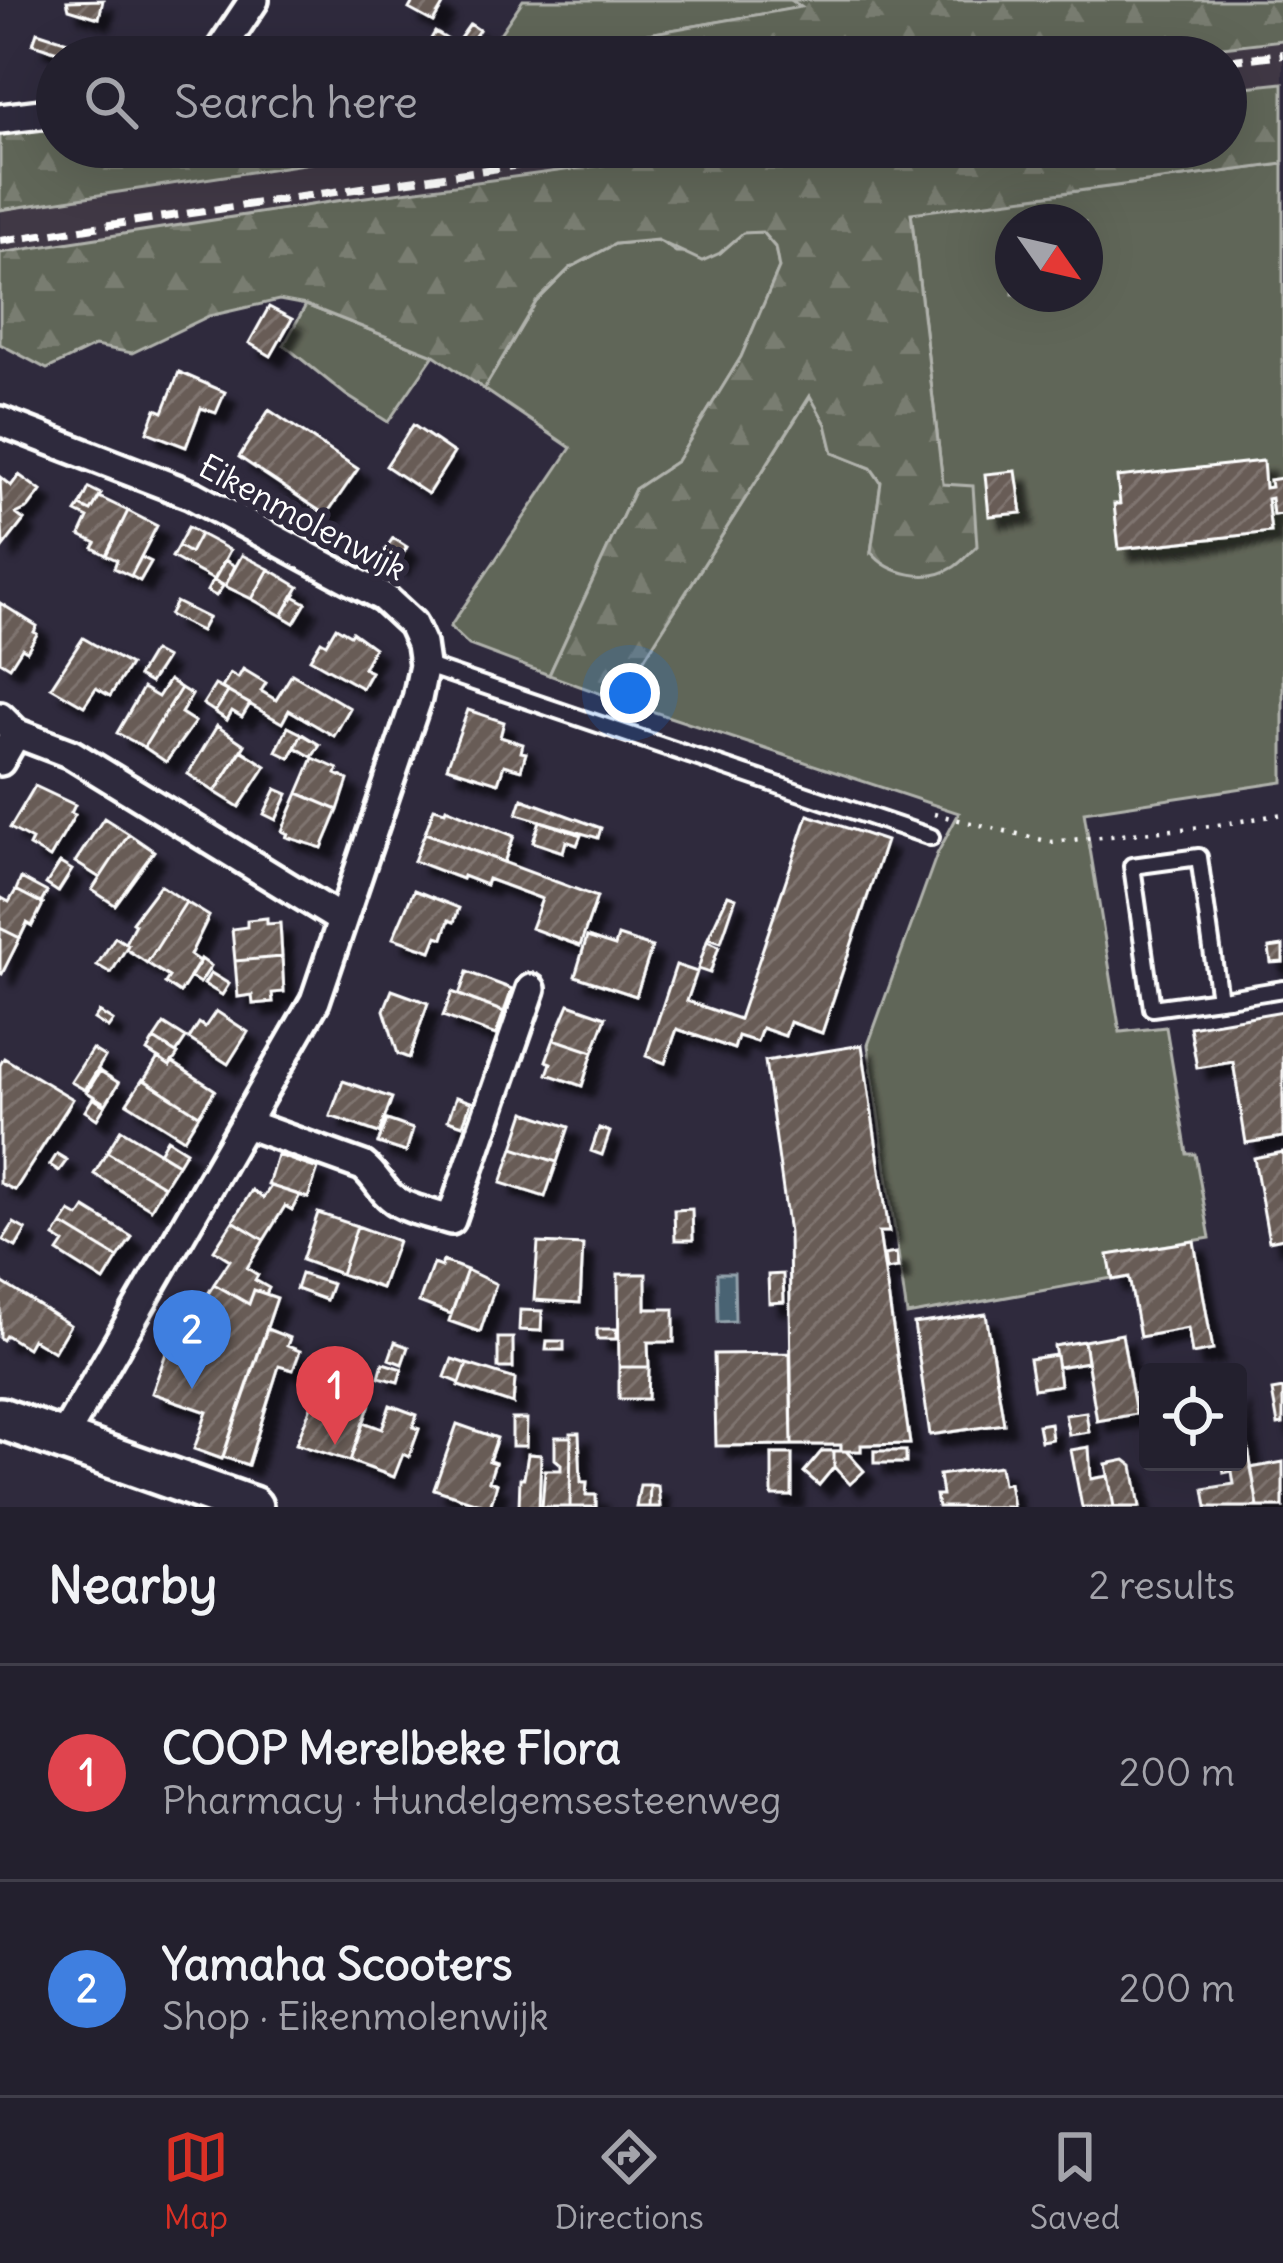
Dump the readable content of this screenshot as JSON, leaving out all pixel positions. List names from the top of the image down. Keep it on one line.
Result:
{"streets":{"street":["Eikenmolenwijk"]},"north":"bottom right","page":{"search":"Search here","pins":["2","1"],"heading":["Nearby","2 results"],"list":[{"mark":"1","name":"COOP Merelbeke Flora","note":"Pharmacy · Hundelgemsesteenweg","value":"200 m"},{"mark":"2","name":"Yamaha Scooters","note":"Shop · Eikenmolenwijk","value":"200 m"}],"nav":["Map","Directions","Saved"]}}
